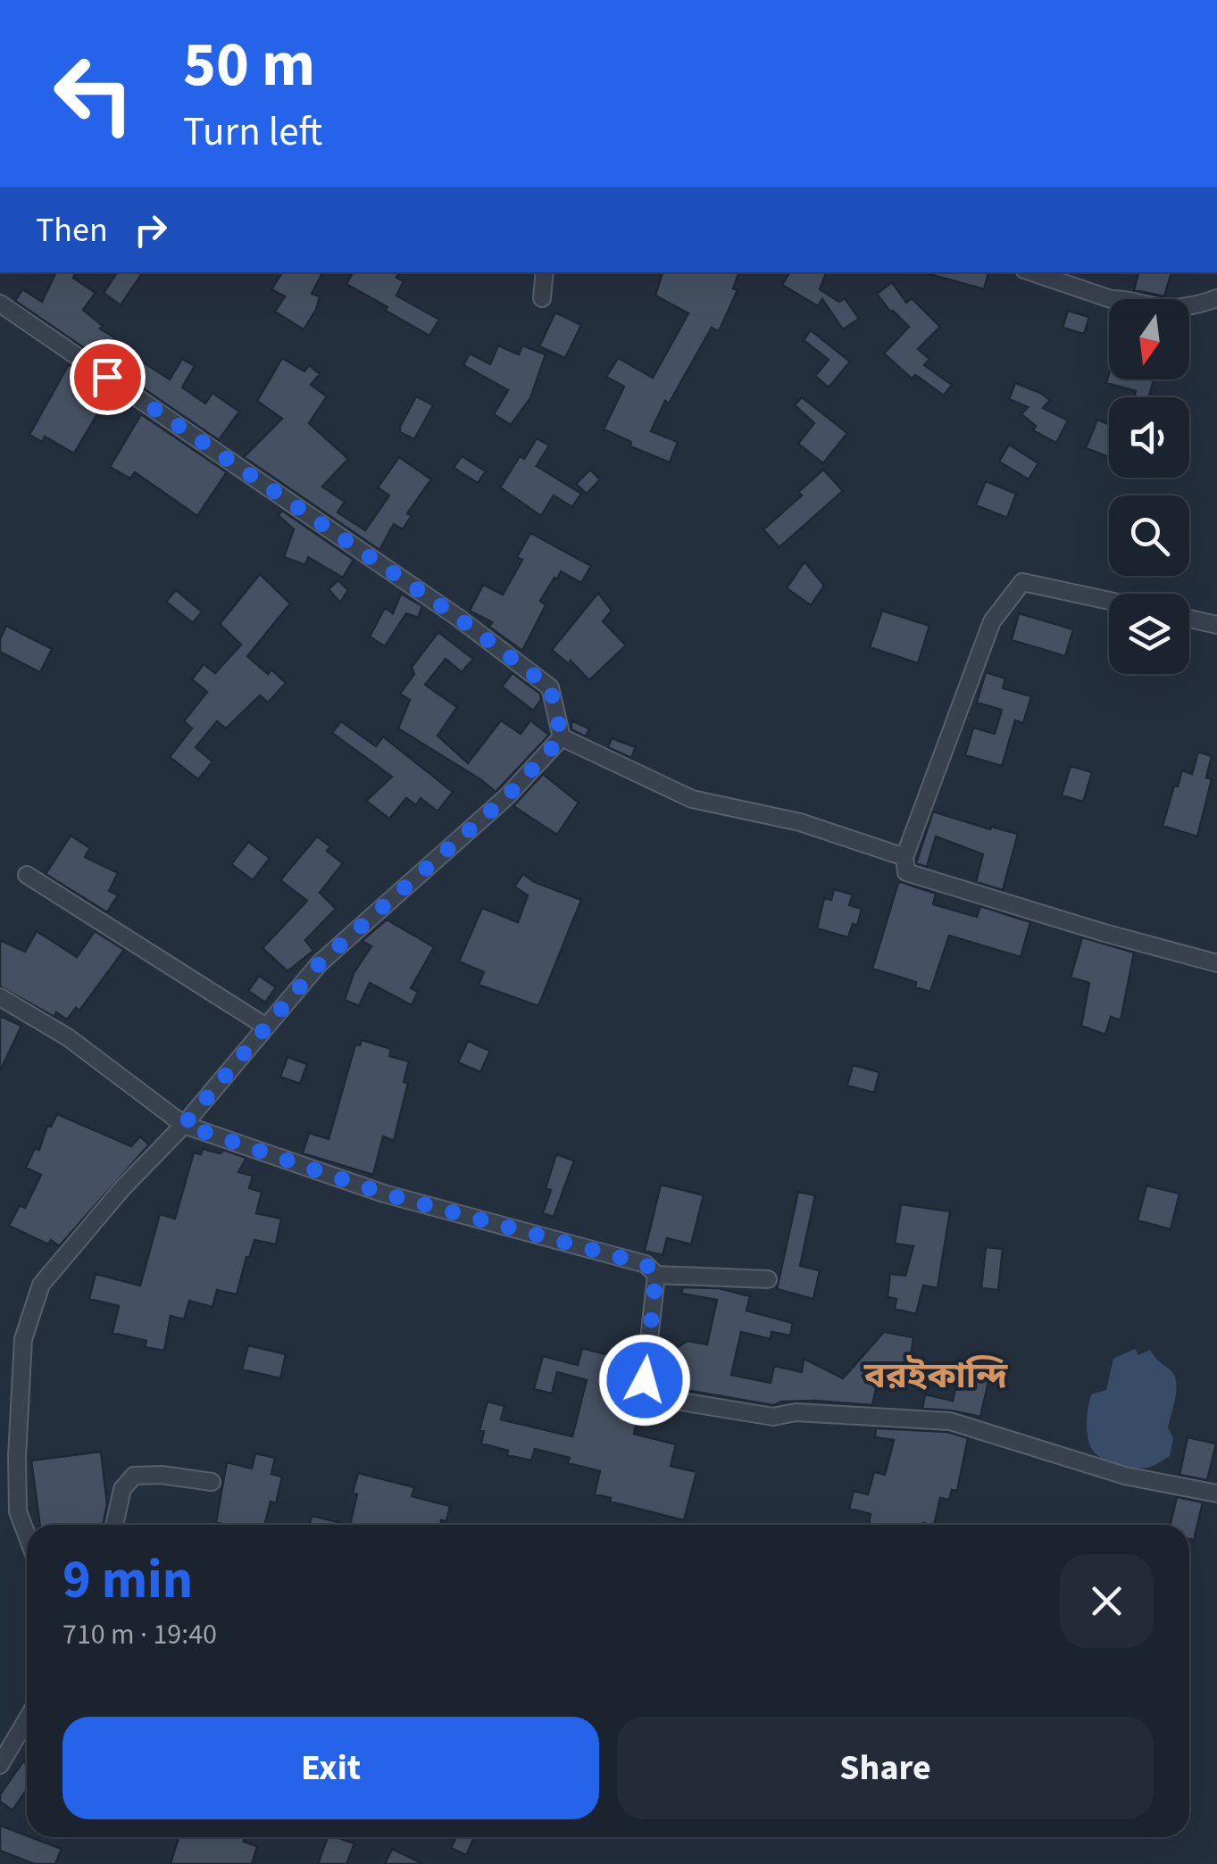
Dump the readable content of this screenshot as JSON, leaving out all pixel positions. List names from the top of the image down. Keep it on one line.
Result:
{"districts":["বরইকান্দি"],"north":"bottom","page":{"turn":["50 m","Turn left"],"then":"Then","heading":["9 min","710 m · 19:40"],"buttons":["Exit","Share"]}}
